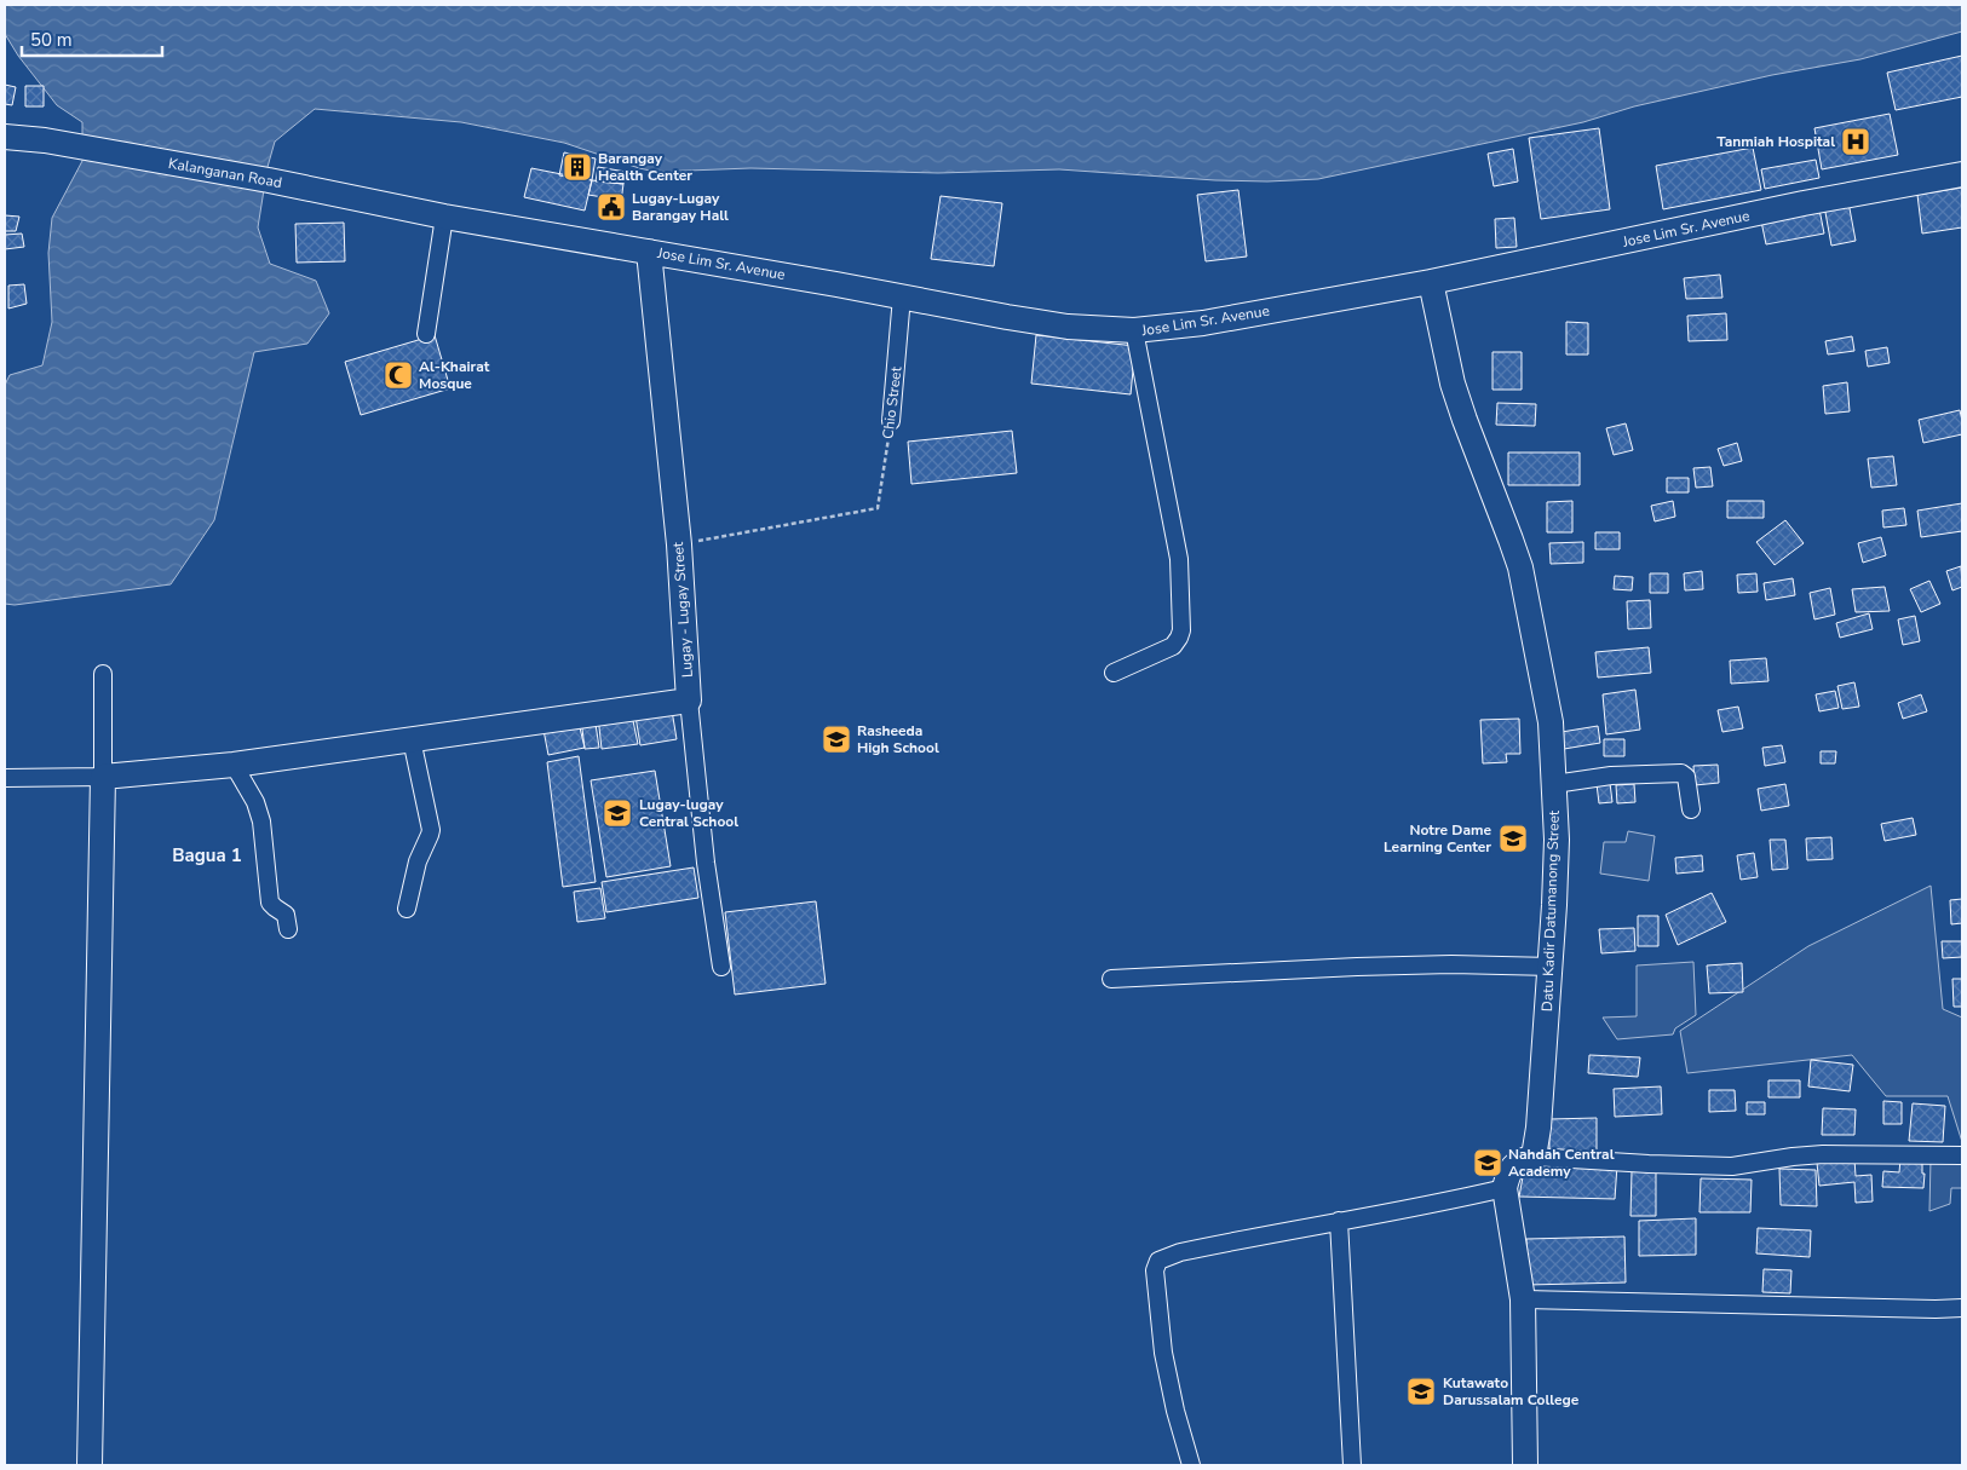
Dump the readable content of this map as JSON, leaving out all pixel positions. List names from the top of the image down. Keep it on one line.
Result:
{"streets":{"street":["Kalanganan Road","Jose Lim Sr. Avenue","Chio Street","Lugay - Lugay Street","Datu Kadir Datumanong Street"]},"crossings":[["Kalanganan Road","Jose Lim Sr. Avenue"],["Jose Lim Sr. Avenue","Chio Street"],["Jose Lim Sr. Avenue","Lugay - Lugay Street"],["Jose Lim Sr. Avenue","Datu Kadir Datumanong Street"],["Chio Street","Lugay - Lugay Street"]],"districts":["Bagua 1"],"places":{"hospital":["Tanmiah Hospital"],"building":["Barangay Health Center"],"public building":["Lugay-Lugay Barangay Hall"],"mosque":["Al-Khairat Mosque"],"school or university":["Rasheeda High School","Lugay-lugay Central School","Notre Dame Learning Center","Nahdah Central Academy","Kutawato Darussalam College"]},"scale_bar":"50 m"}
